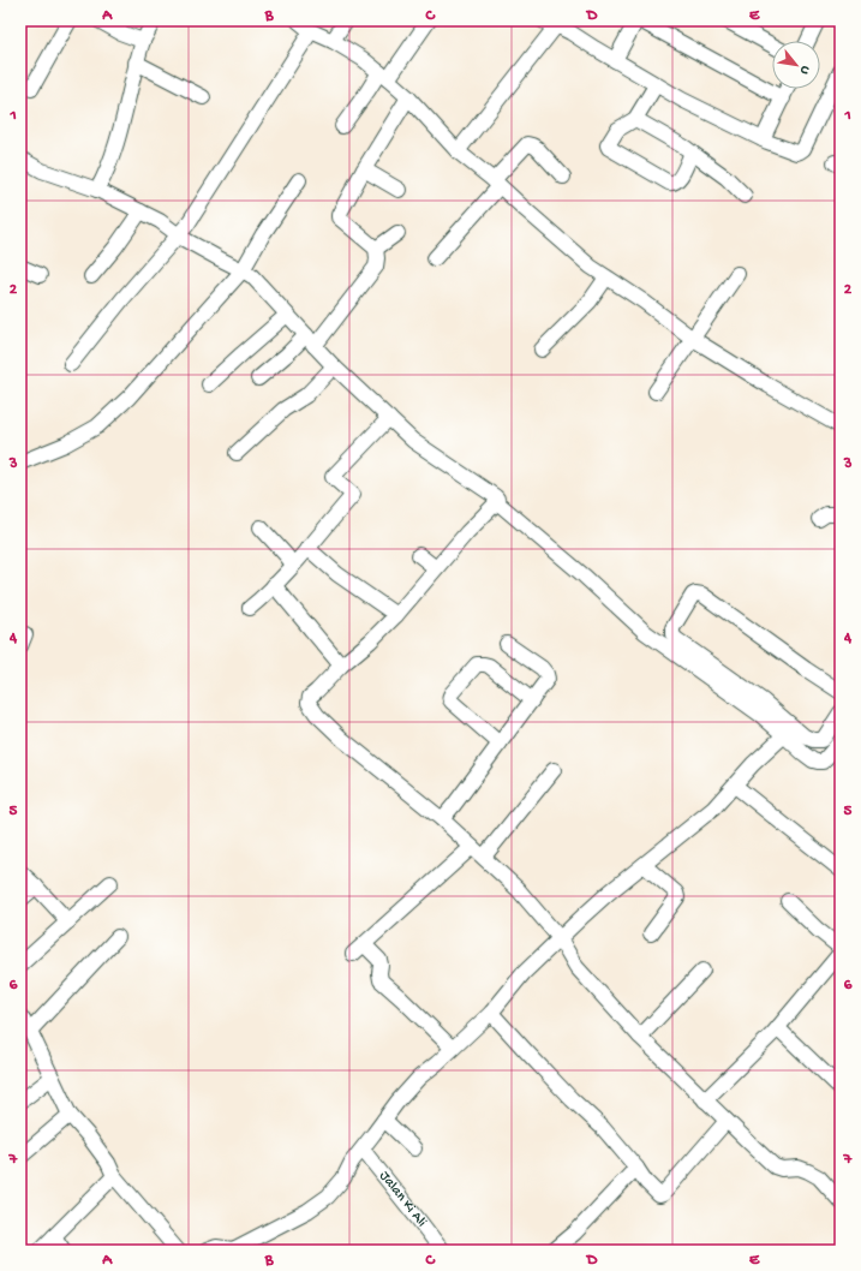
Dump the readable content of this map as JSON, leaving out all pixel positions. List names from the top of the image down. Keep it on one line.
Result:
{"streets":{"street":["Jalan Ki Ali"]},"north":"bottom right","grid":{"columns":["A","B","C","D","E"],"rows":["1","2","3","4","5","6","7"]}}
